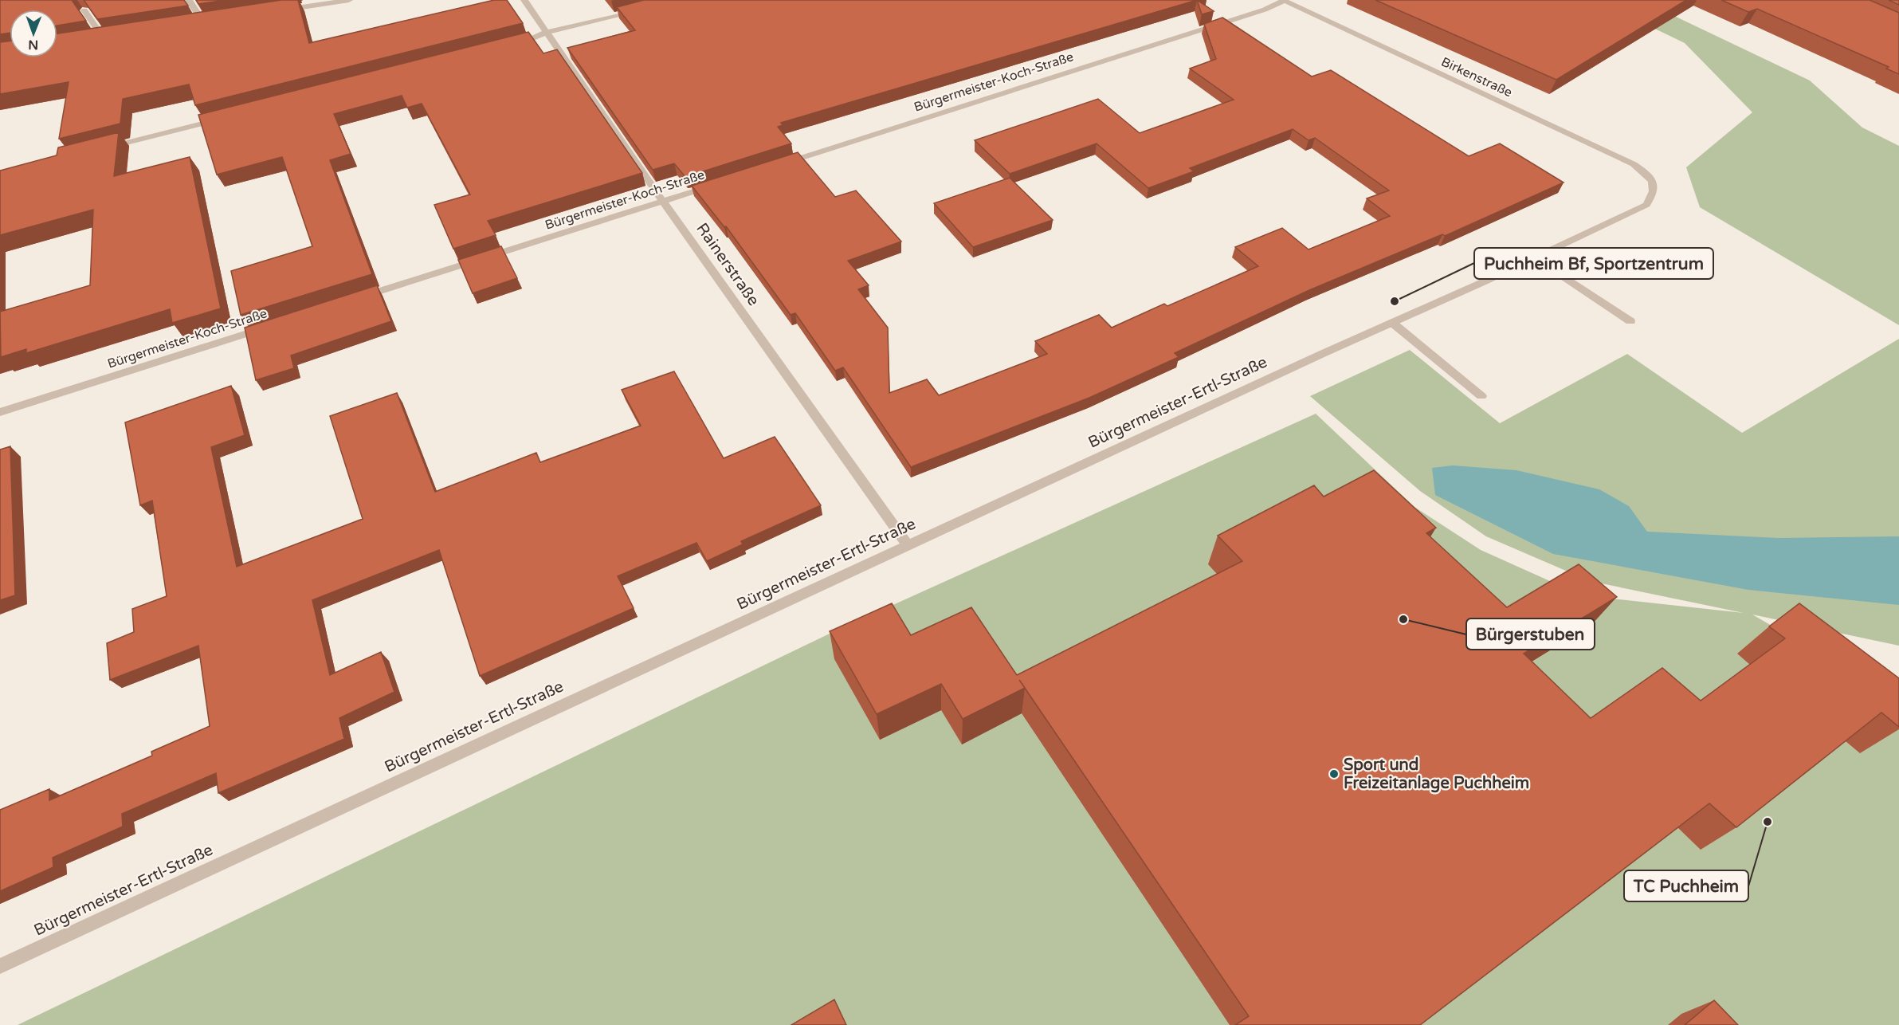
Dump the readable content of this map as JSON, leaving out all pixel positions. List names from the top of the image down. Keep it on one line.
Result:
{"streets":{"street":["Birkenstraße","Bürgermeister-Koch-Straße","Rainerstraße","Bürgermeister-Ertl-Straße"]},"crossings":[["Birkenstraße","Bürgermeister-Koch-Straße"],["Birkenstraße","Bürgermeister-Ertl-Straße"],["Bürgermeister-Koch-Straße","Rainerstraße"],["Rainerstraße","Bürgermeister-Ertl-Straße"]],"places":["Puchheim Bf, Sportzentrum","Bürgerstuben","Sport und Freizeitanlage Puchheim","TC Puchheim"],"north":"bottom"}
